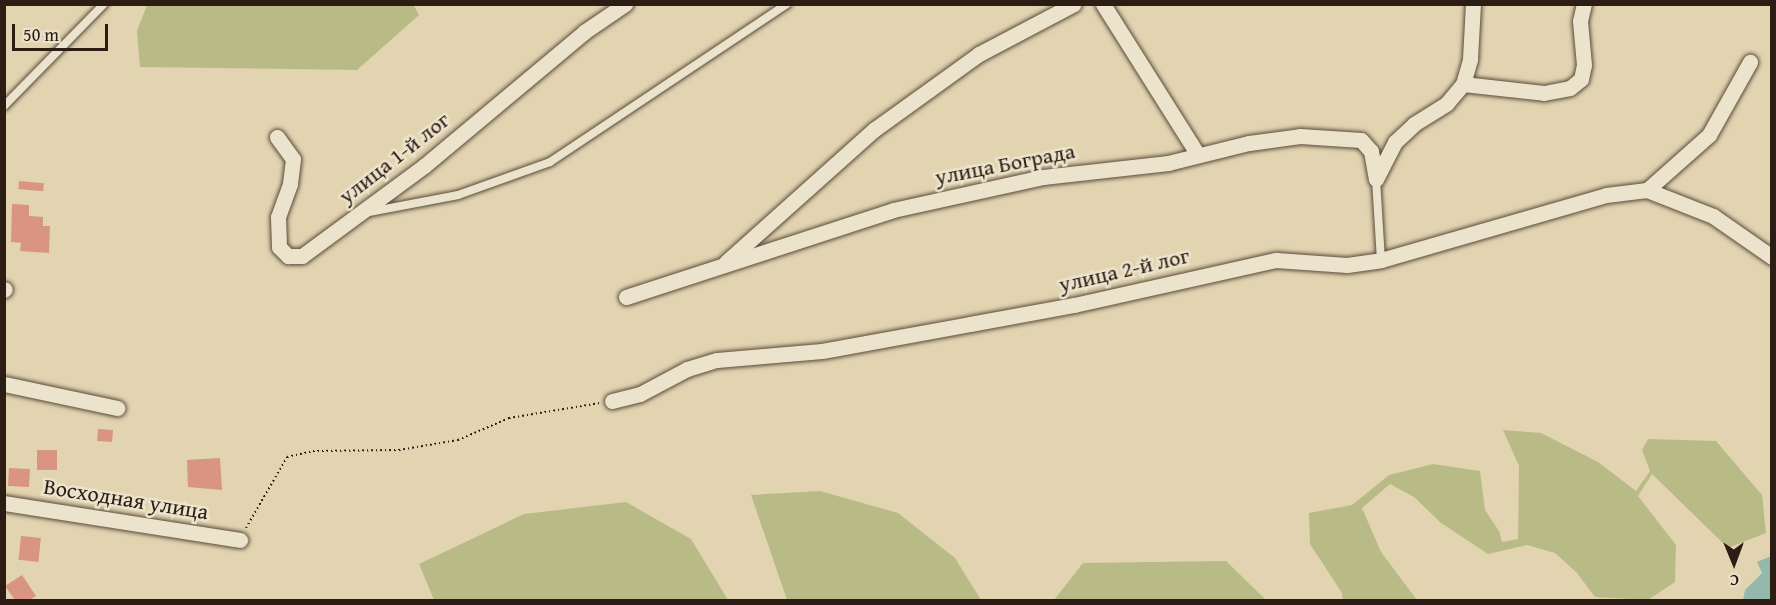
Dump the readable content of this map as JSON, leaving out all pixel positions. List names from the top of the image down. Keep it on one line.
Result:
{"streets":{"street":["улица 1-й лог","улица Бограда","улица 2-й лог","Восходная улица"]},"scale_bar":"50 m","north":"bottom"}
